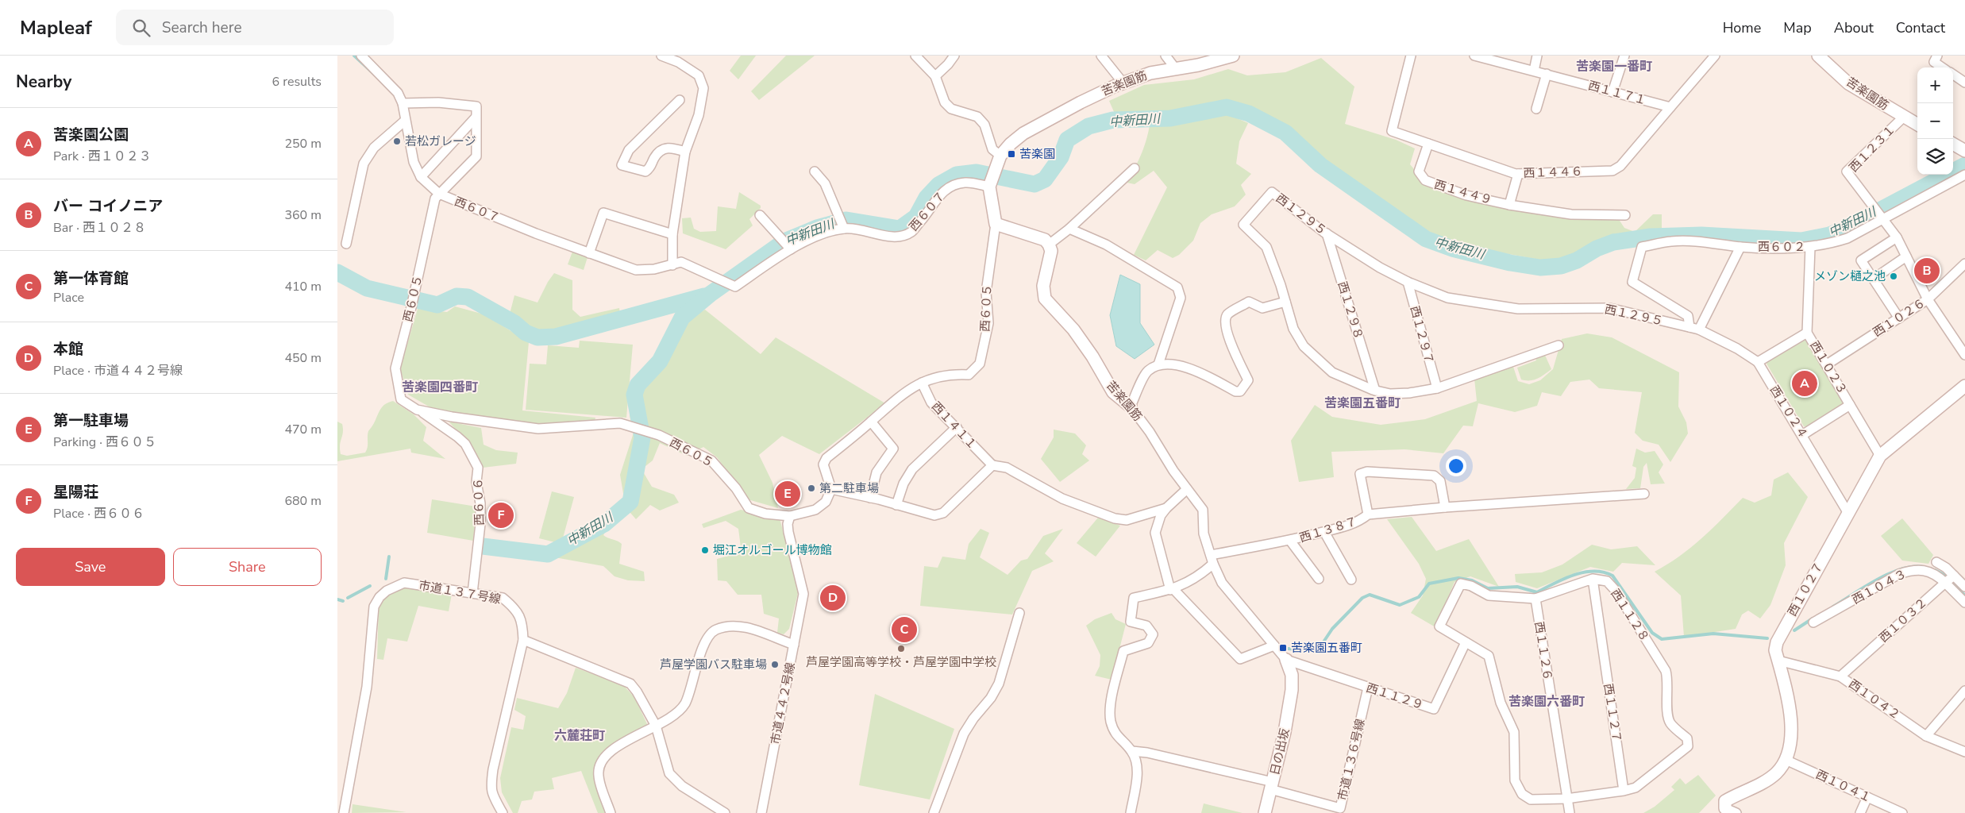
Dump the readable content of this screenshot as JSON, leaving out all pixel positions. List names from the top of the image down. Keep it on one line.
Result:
{"streets":{"street":["苦楽園筋","西１１７１","西１２３１","西１４４６","西１４４９","西６０７","西１２９５","西６０２","西６０５","西１２９８","西１０２６","西１２９７","西１０２３","西１０２４","西１４１１","西６０６","西１３８７","西１０４３","西１０２７","市道１３７号線","西１１２８","西１０３２","西１１２６","西１１２９","西１０４２","市道４４２号線","西１１２７","日の出坂","市道１３６号線","西１０４１"]},"crossings":[["苦楽園筋","西１２３１"],["苦楽園筋","西６０７"],["苦楽園筋","西１３８７"],["苦楽園筋","西１１２９"],["苦楽園筋","日の出坂"],["西１１７１","西１４４６"],["西１２３１","西６０２"],["西１２３１","西１０２６"],["西１４４６","西１４４９"],["西６０７","西６０５"],["西１２９５","西６０２"],["西１２９５","西１２９８"],["西１２９５","西１２９７"],["西６０２","西１０２３"],["西６０５","西１４１１"],["西６０５","西６０６"],["西６０５","市道４４２号線"],["西１０２６","西１０２３"],["西１０２３","西１０２７"],["西１０２４","西１０２７"],["西６０６","市道１３７号線"],["西１０４３","西１０３２"],["西１０２７","西１０４２"],["西１０２７","西１０４１"],["西１１２８","西１１２７"],["西１０３２","西１０４２"],["西１１２９","日の出坂"],["西１１２９","市道１３６号線"],["日の出坂","市道１３６号線"]],"districts":["苦楽園一番町","苦楽園四番町","苦楽園五番町","苦楽園六番町","六麓荘町"],"water":["中新田川"],"places":{"other":["若松ガレージ","メゾン樋之池","第二駐車場","堀江オルゴール博物館","芦屋学園高等学校・芦屋学園中学校","芦屋学園バス駐車場"],"transit":["苦楽園","苦楽園五番町"]},"page":{"header":"Mapleaf","search":"Search here","nav":["Home","Map","About","Contact"],"heading":["Nearby","6 results"],"map_buttons":["+","−"],"list":[{"mark":"A","name":"苦楽園公園","note":"Park · 西１０２３","value":"250 m"},{"mark":"B","name":"バー コイノニア","note":"Bar · 西１０２８","value":"360 m"},{"mark":"C","name":"第一体育館","note":"Place","value":"410 m"},{"mark":"D","name":"本館","note":"Place · 市道４４２号線","value":"450 m"},{"mark":"E","name":"第一駐車場","note":"Parking · 西６０５","value":"470 m"},{"mark":"F","name":"星陽荘","note":"Place · 西６０６","value":"680 m"}],"pins":["B","A","E","F","D","C"],"buttons":["Save","Share"]}}
